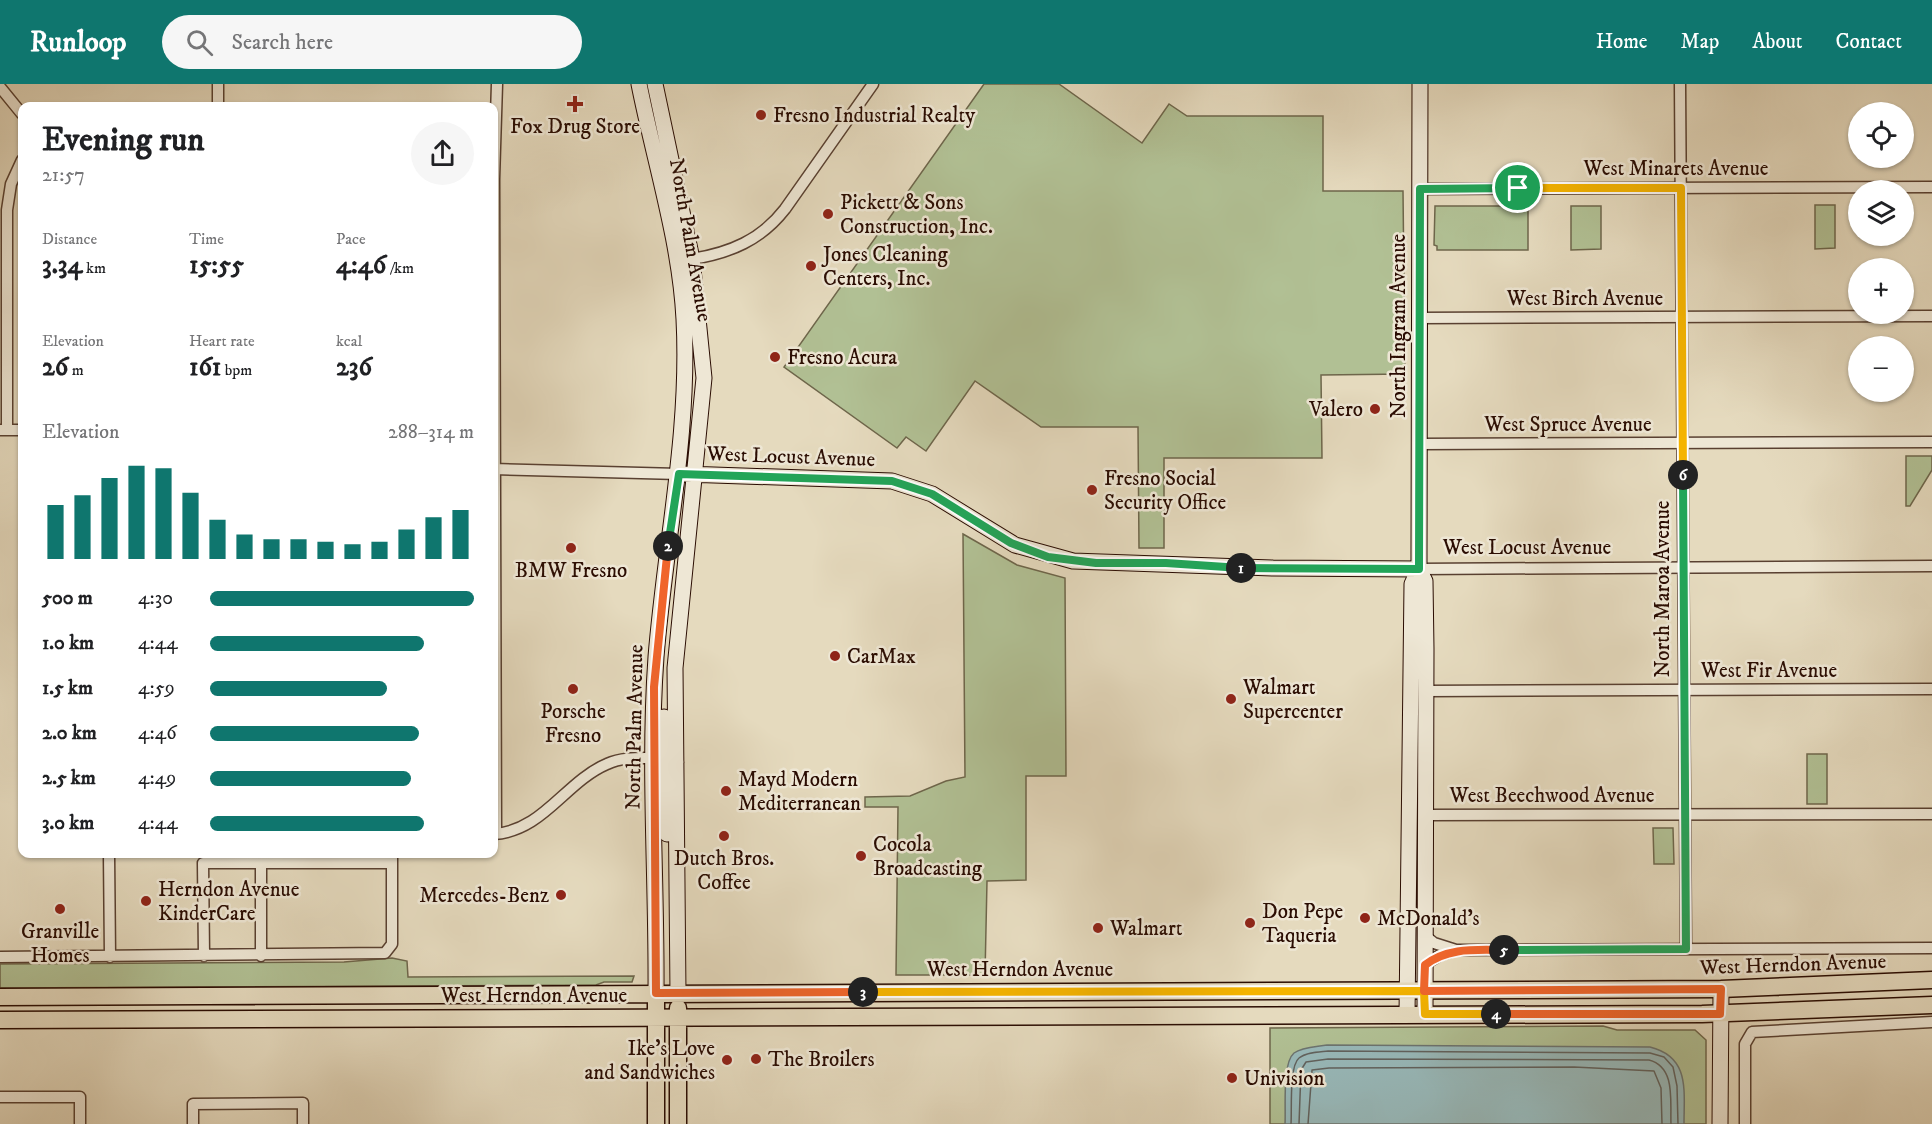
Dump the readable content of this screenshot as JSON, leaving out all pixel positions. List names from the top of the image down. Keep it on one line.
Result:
{"streets":{"main road":["North Palm Avenue","North Ingram Avenue","West Locust Avenue","West Herndon Avenue"],"street":["West Minarets Avenue","West Birch Avenue","West Spruce Avenue","North Maroa Avenue","West Fir Avenue","West Beechwood Avenue"]},"crossings":[["West Minarets Avenue","North Ingram Avenue"],["West Minarets Avenue","North Maroa Avenue"],["North Palm Avenue","West Locust Avenue"],["North Palm Avenue","West Herndon Avenue"],["West Birch Avenue","North Ingram Avenue"],["West Birch Avenue","North Maroa Avenue"],["North Ingram Avenue","West Spruce Avenue"],["North Ingram Avenue","West Locust Avenue"],["North Ingram Avenue","West Fir Avenue"],["North Ingram Avenue","West Beechwood Avenue"],["North Ingram Avenue","West Herndon Avenue"],["West Spruce Avenue","North Maroa Avenue"],["West Locust Avenue","North Maroa Avenue"],["North Maroa Avenue","West Fir Avenue"],["North Maroa Avenue","West Beechwood Avenue"],["North Maroa Avenue","West Herndon Avenue"]],"places":{"health":["Fox Drug Store"],"other":["Fresno Industrial Realty","Pickett & Sons Construction, Inc.","Jones Cleaning Centers, Inc.","Fresno Acura","Valero","Fresno Social Security Office","BMW Fresno","CarMax","Porsche Fresno","Walmart Supercenter","Mayd Modern Mediterranean","Dutch Bros. Coffee","Cocola Broadcasting","Mercedes-Benz","Herndon Avenue KinderCare","Granville Homes","McDonald's","Don Pepe Taqueria","Walmart","The Broilers","Ike's Love and Sandwiches","Univision"]},"page":{"header":"Runloop","search":"Search here","nav":["Home","Map","About","Contact"],"map_buttons":["+","−"],"heading":["Evening run","21:57"],"stats":[["Distance","3.34 km"],["Time","15:55"],["Pace","4:46 /km"],["Elevation","26 m"],["Heart rate","161 bpm"],["kcal","236"]],"chart":["Elevation","288–314 m"],"pins":["6","2","1","5","3","4"],"list":[{"name":"500 m","note":"4:30"},{"name":"1.0 km","note":"4:44"},{"name":"1.5 km","note":"4:59"},{"name":"2.0 km","note":"4:46"},{"name":"2.5 km","note":"4:49"},{"name":"3.0 km","note":"4:44"}]}}
